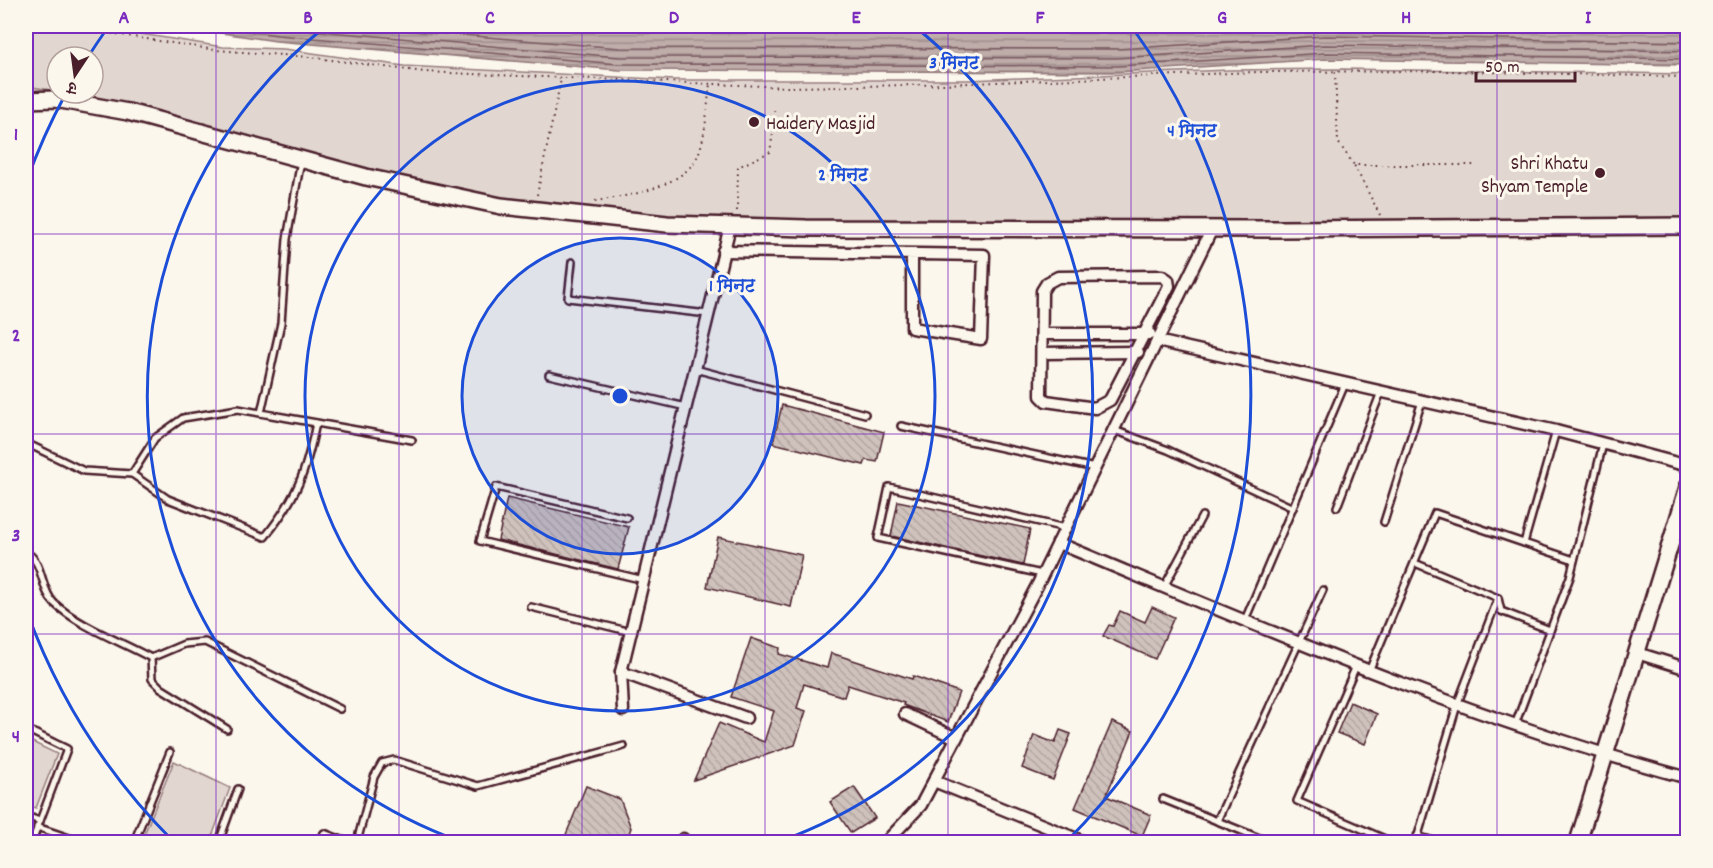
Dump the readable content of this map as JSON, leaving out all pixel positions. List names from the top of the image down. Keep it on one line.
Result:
{"places":["Haidery Masjid","Shri Khatu Shyam Temple"],"scale_bar":"50 m","north":"bottom","grid":{"columns":["A","B","C","D","E","F","G","H","I"],"rows":["1","2","3","4"]},"rings":["3 मिनट","4 मिनट","2 मिनट","1 मिनट"]}
